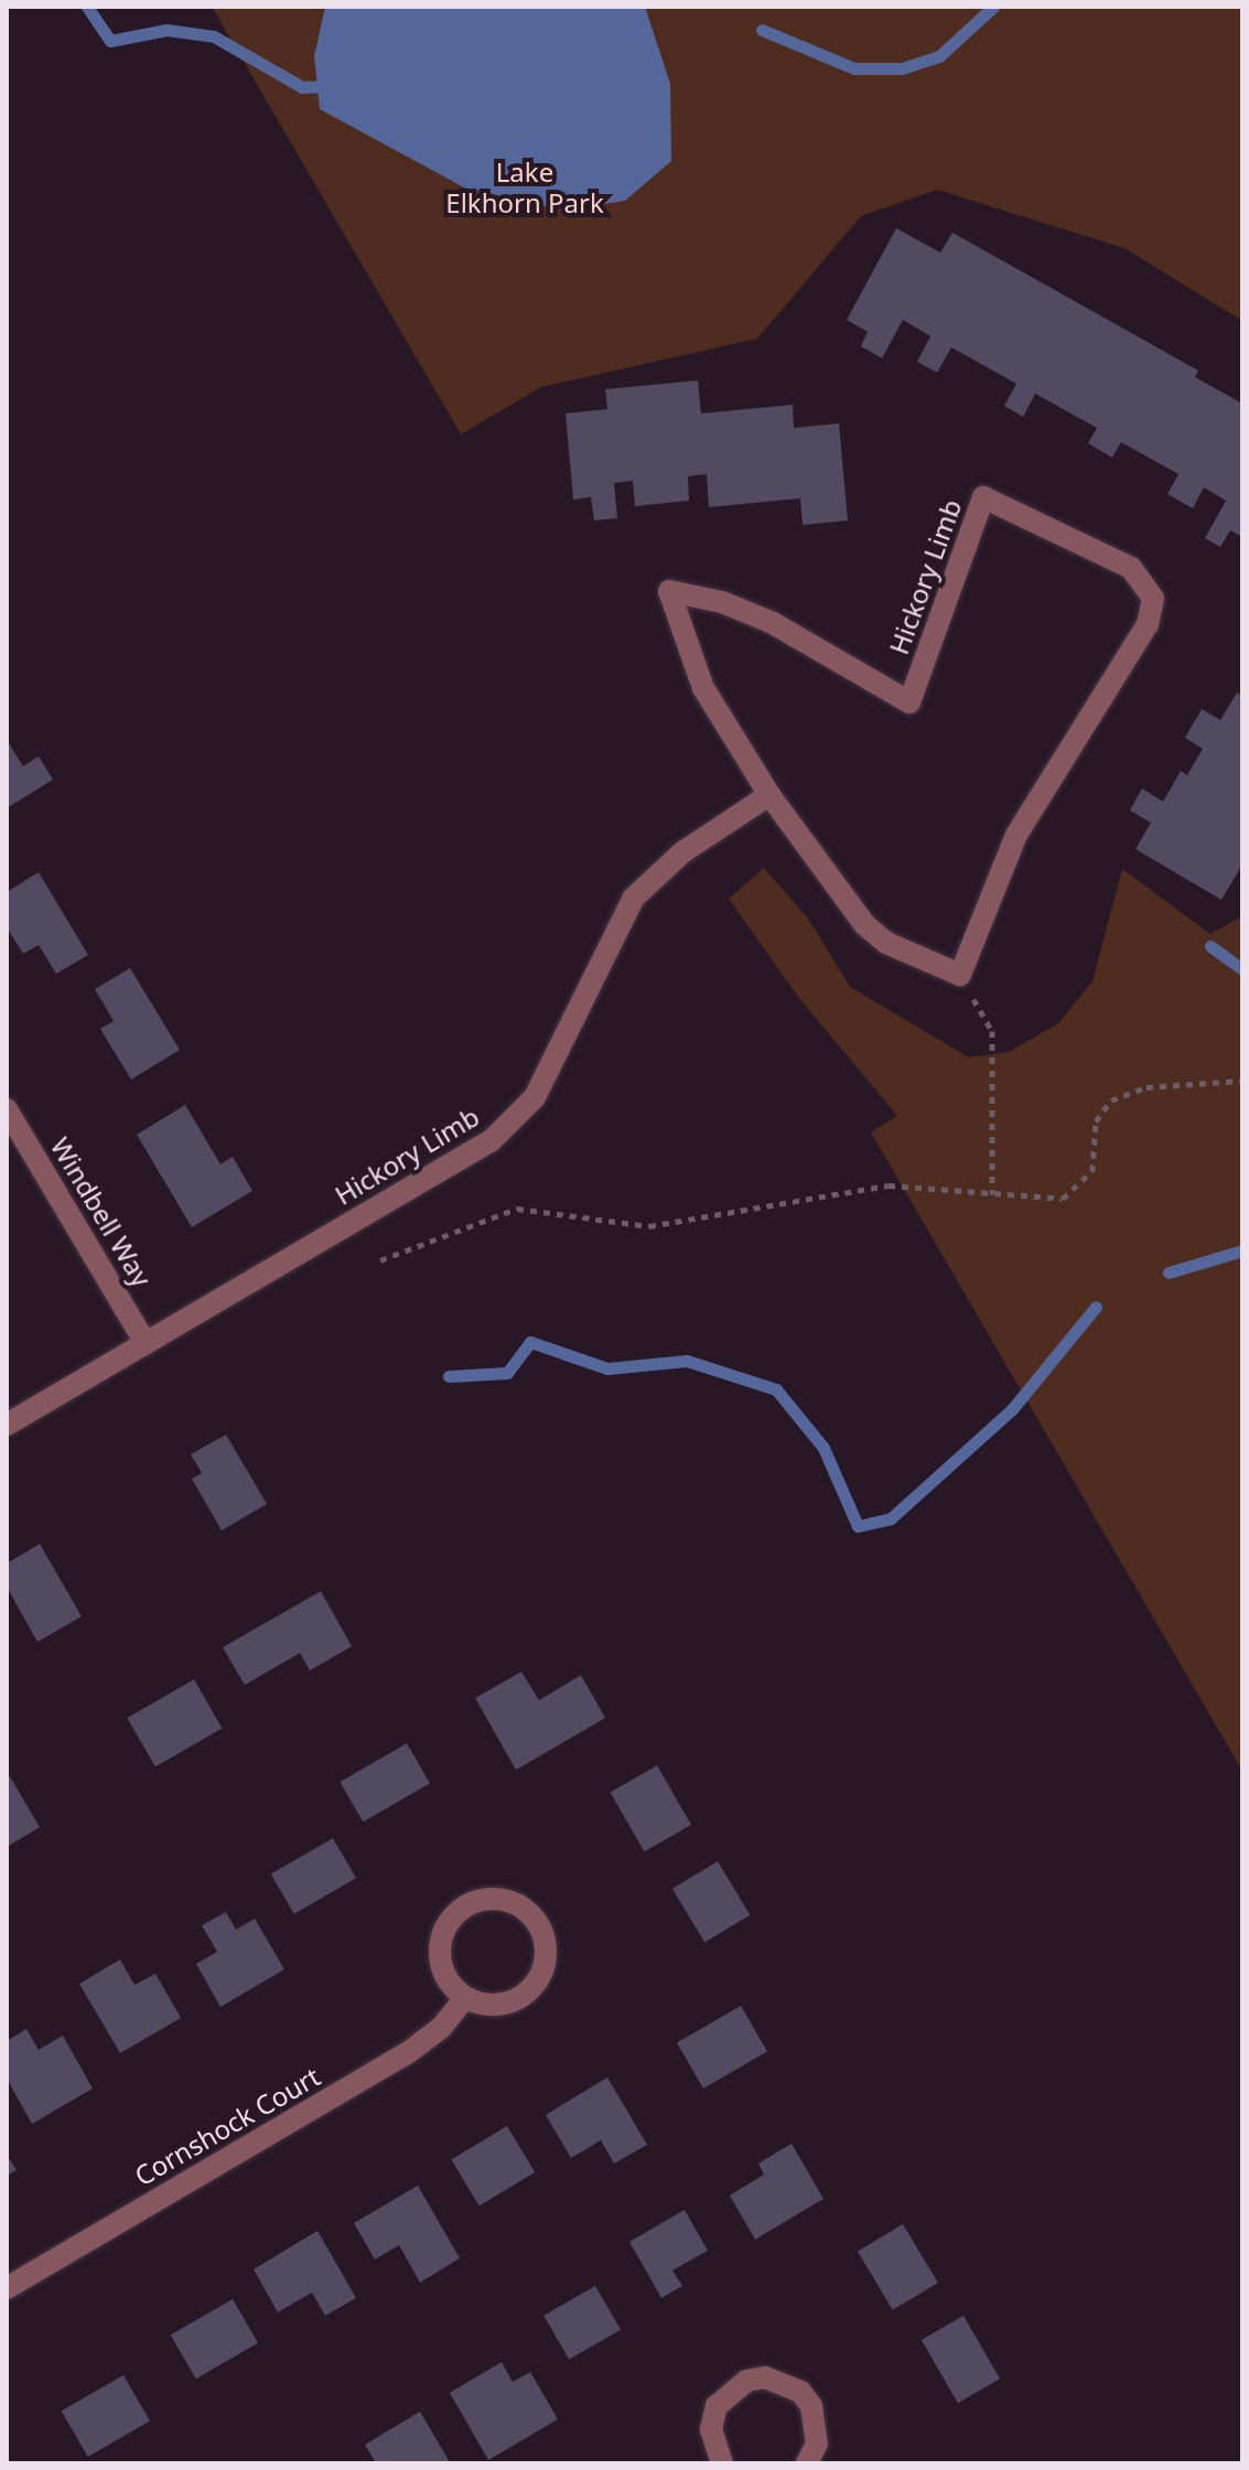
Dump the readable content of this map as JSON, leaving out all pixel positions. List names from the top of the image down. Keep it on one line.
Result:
{"streets":{"street":["Hickory Limb","Windbell Way","Cornshock Court"]},"crossings":[["Hickory Limb","Windbell Way"]],"parks":["Lake Elkhorn Park"]}
